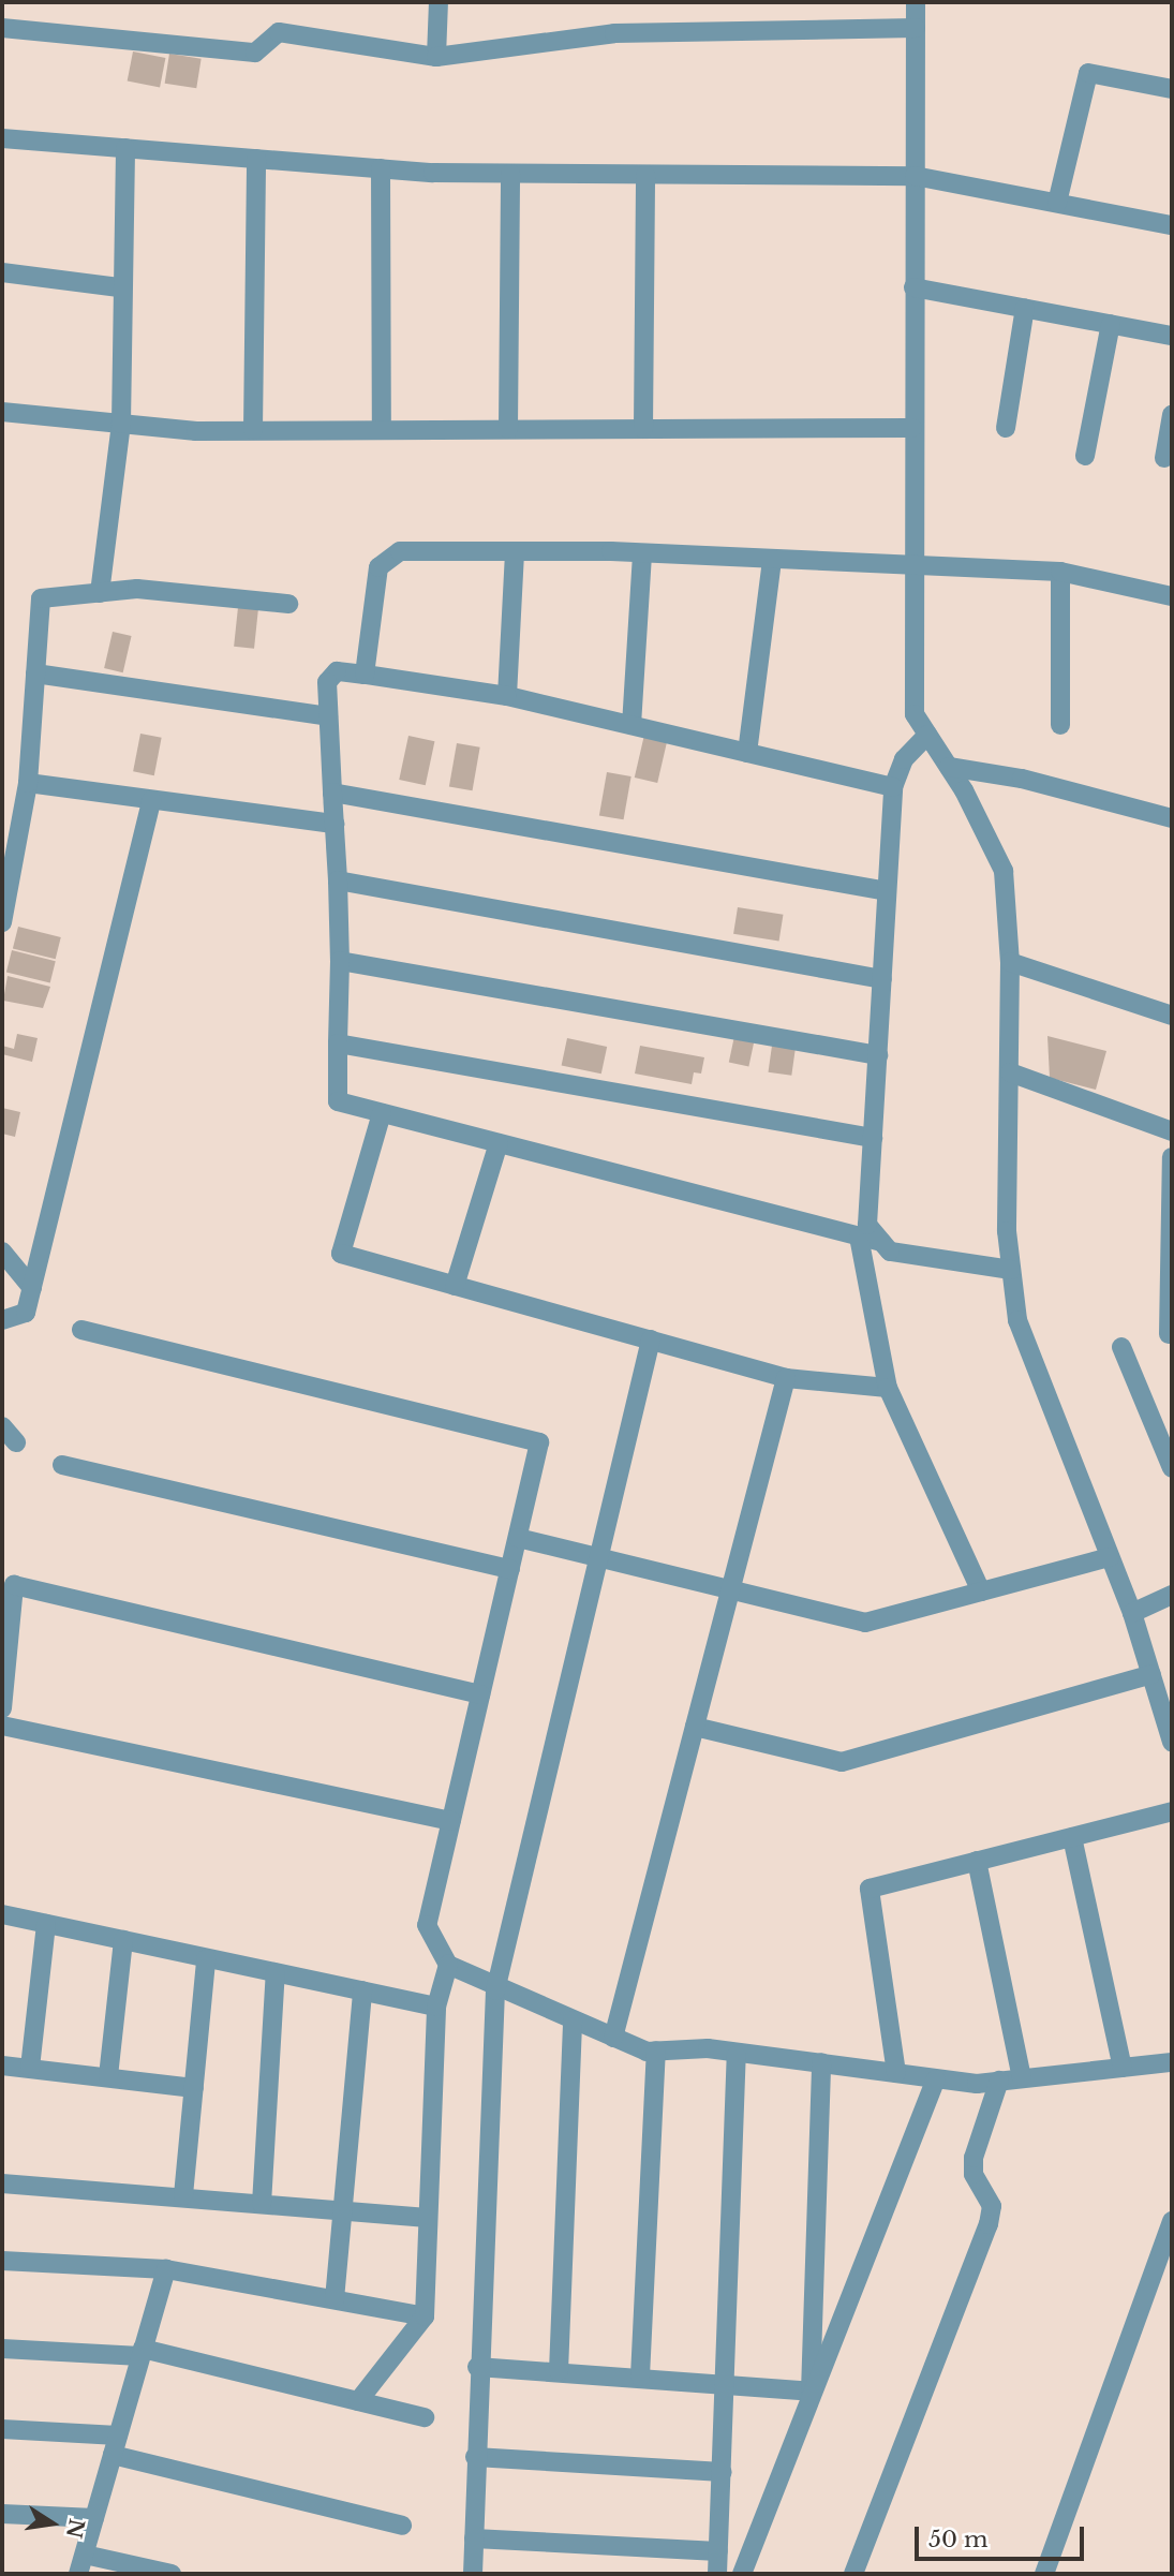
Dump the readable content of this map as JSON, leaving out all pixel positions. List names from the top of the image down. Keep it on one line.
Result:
{"scale_bar":"50 m","north":"right"}
